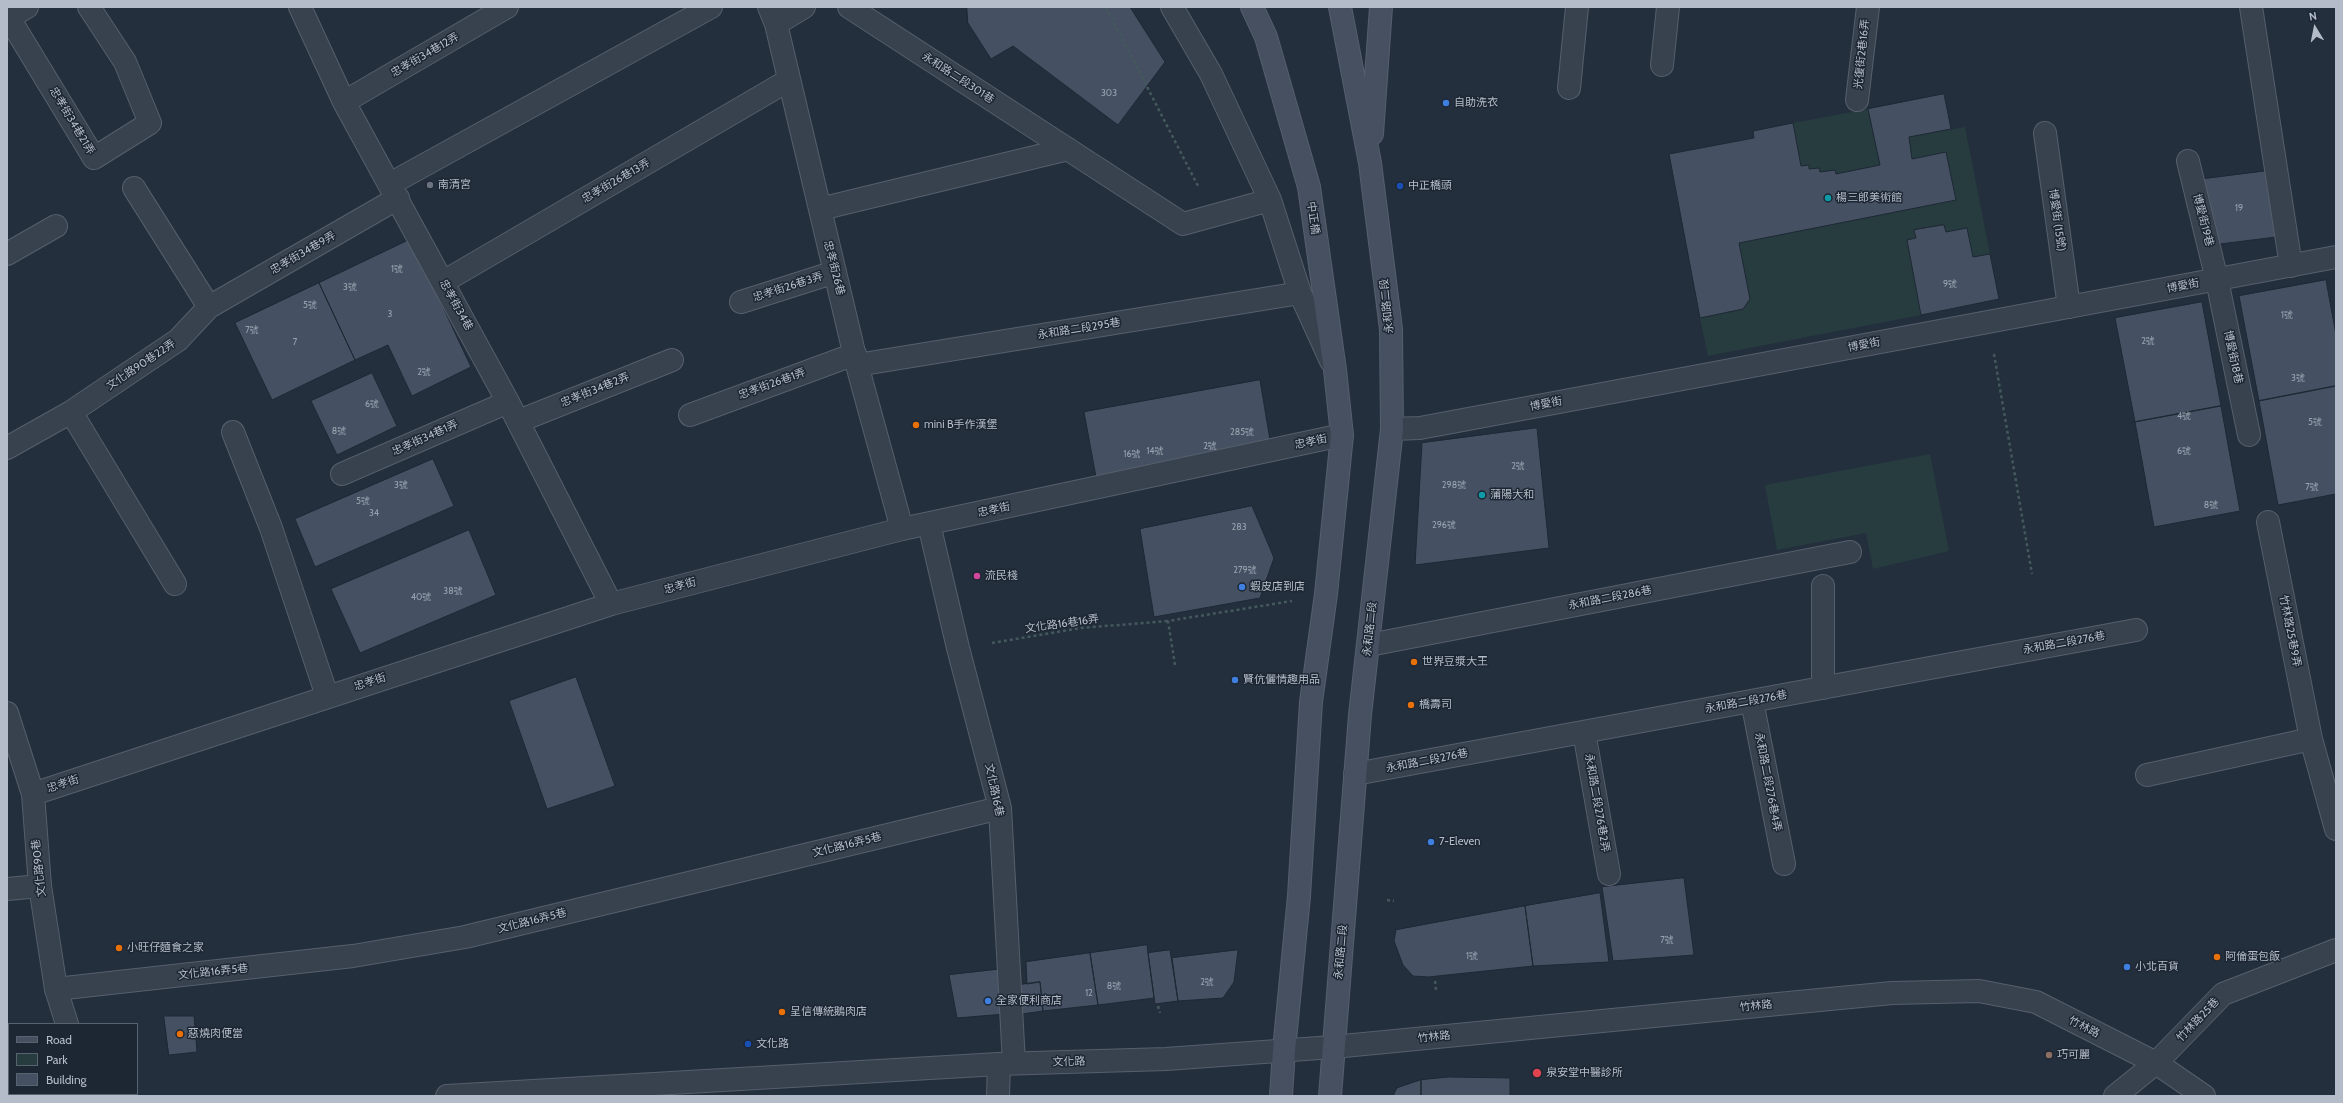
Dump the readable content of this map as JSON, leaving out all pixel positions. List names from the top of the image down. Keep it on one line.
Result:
{"streets":{"main road":["中正橋","永和路二段"],"street":["光復街2巷16弄","忠孝街34巷12弄","永和路二段301巷","忠孝街34巷21弄","忠孝街26巷13弄","博愛街 (15號)","博愛街19巷","忠孝街34巷9弄","忠孝街26巷","博愛街","忠孝街26巷3弄","忠孝街34巷","永和路二段295巷","博愛街18巷","文化路90巷22弄","忠孝街26巷1弄","忠孝街34巷2弄","忠孝街34巷1弄","忠孝街","永和路二段286巷","竹林路25巷9弄","永和路二段276巷","永和路二段276巷4弄","文化路16巷","永和路二段276巷2弄","文化路16弄5巷","文化路90巷","竹林路","竹林路25巷","文化路"],"path":["文化路16巷16弄"]},"crossings":[["忠孝街34巷12弄","忠孝街34巷"],["忠孝街26巷13弄","忠孝街26巷"],["忠孝街26巷13弄","忠孝街34巷"],["中正橋","忠孝街"],["博愛街 (15號)","博愛街"],["博愛街19巷","博愛街"],["博愛街19巷","博愛街18巷"],["忠孝街34巷9弄","忠孝街34巷"],["忠孝街34巷9弄","文化路90巷22弄"],["忠孝街26巷","忠孝街26巷3弄"],["忠孝街26巷","永和路二段295巷"],["忠孝街26巷","忠孝街26巷1弄"],["忠孝街26巷","忠孝街"],["博愛街","永和路二段"],["博愛街","博愛街18巷"],["忠孝街34巷","忠孝街34巷2弄"],["忠孝街34巷","忠孝街34巷1弄"],["忠孝街34巷","忠孝街"],["永和路二段","永和路二段286巷"],["永和路二段","永和路二段276巷"],["永和路二段","竹林路"],["永和路二段295巷","忠孝街26巷1弄"],["忠孝街","文化路16巷"],["忠孝街","文化路90巷"],["文化路16巷16弄","文化路16巷"],["永和路二段276巷","永和路二段276巷4弄"],["永和路二段276巷","永和路二段276巷2弄"],["文化路16巷","文化路16弄5巷"],["文化路16巷","文化路"],["文化路16弄5巷","文化路90巷"],["竹林路","竹林路25巷"],["竹林路","文化路"]],"places":["自助洗衣","南清宮","中正橋頭","楊三郎美術館","mini B手作漢堡","蒲陽大和","流民棧","蝦皮店到店","世界豆漿大王","賢伉儷情趣用品","橋壽司","7-Eleven","小旺仔麵食之家","阿倫蛋包飯","小北百貨","全家便利商店","呈信傳統鵝肉店","惡燒肉便當","文化路","巧可麗","泉安堂中醫診所"],"house_numbers":["303","19","1號","9號","3號","5號","3","1號","7號","2號","7","2號","3號","6號","4號","5號","8號","285號","2號","14號","6號","16號","2號","3號","298號","7號","5號","8號","34","296號","283","279號","38號","40號","7號","1號","2號","8號","12"],"legend":["Road","Park","Building"],"north":"top"}
